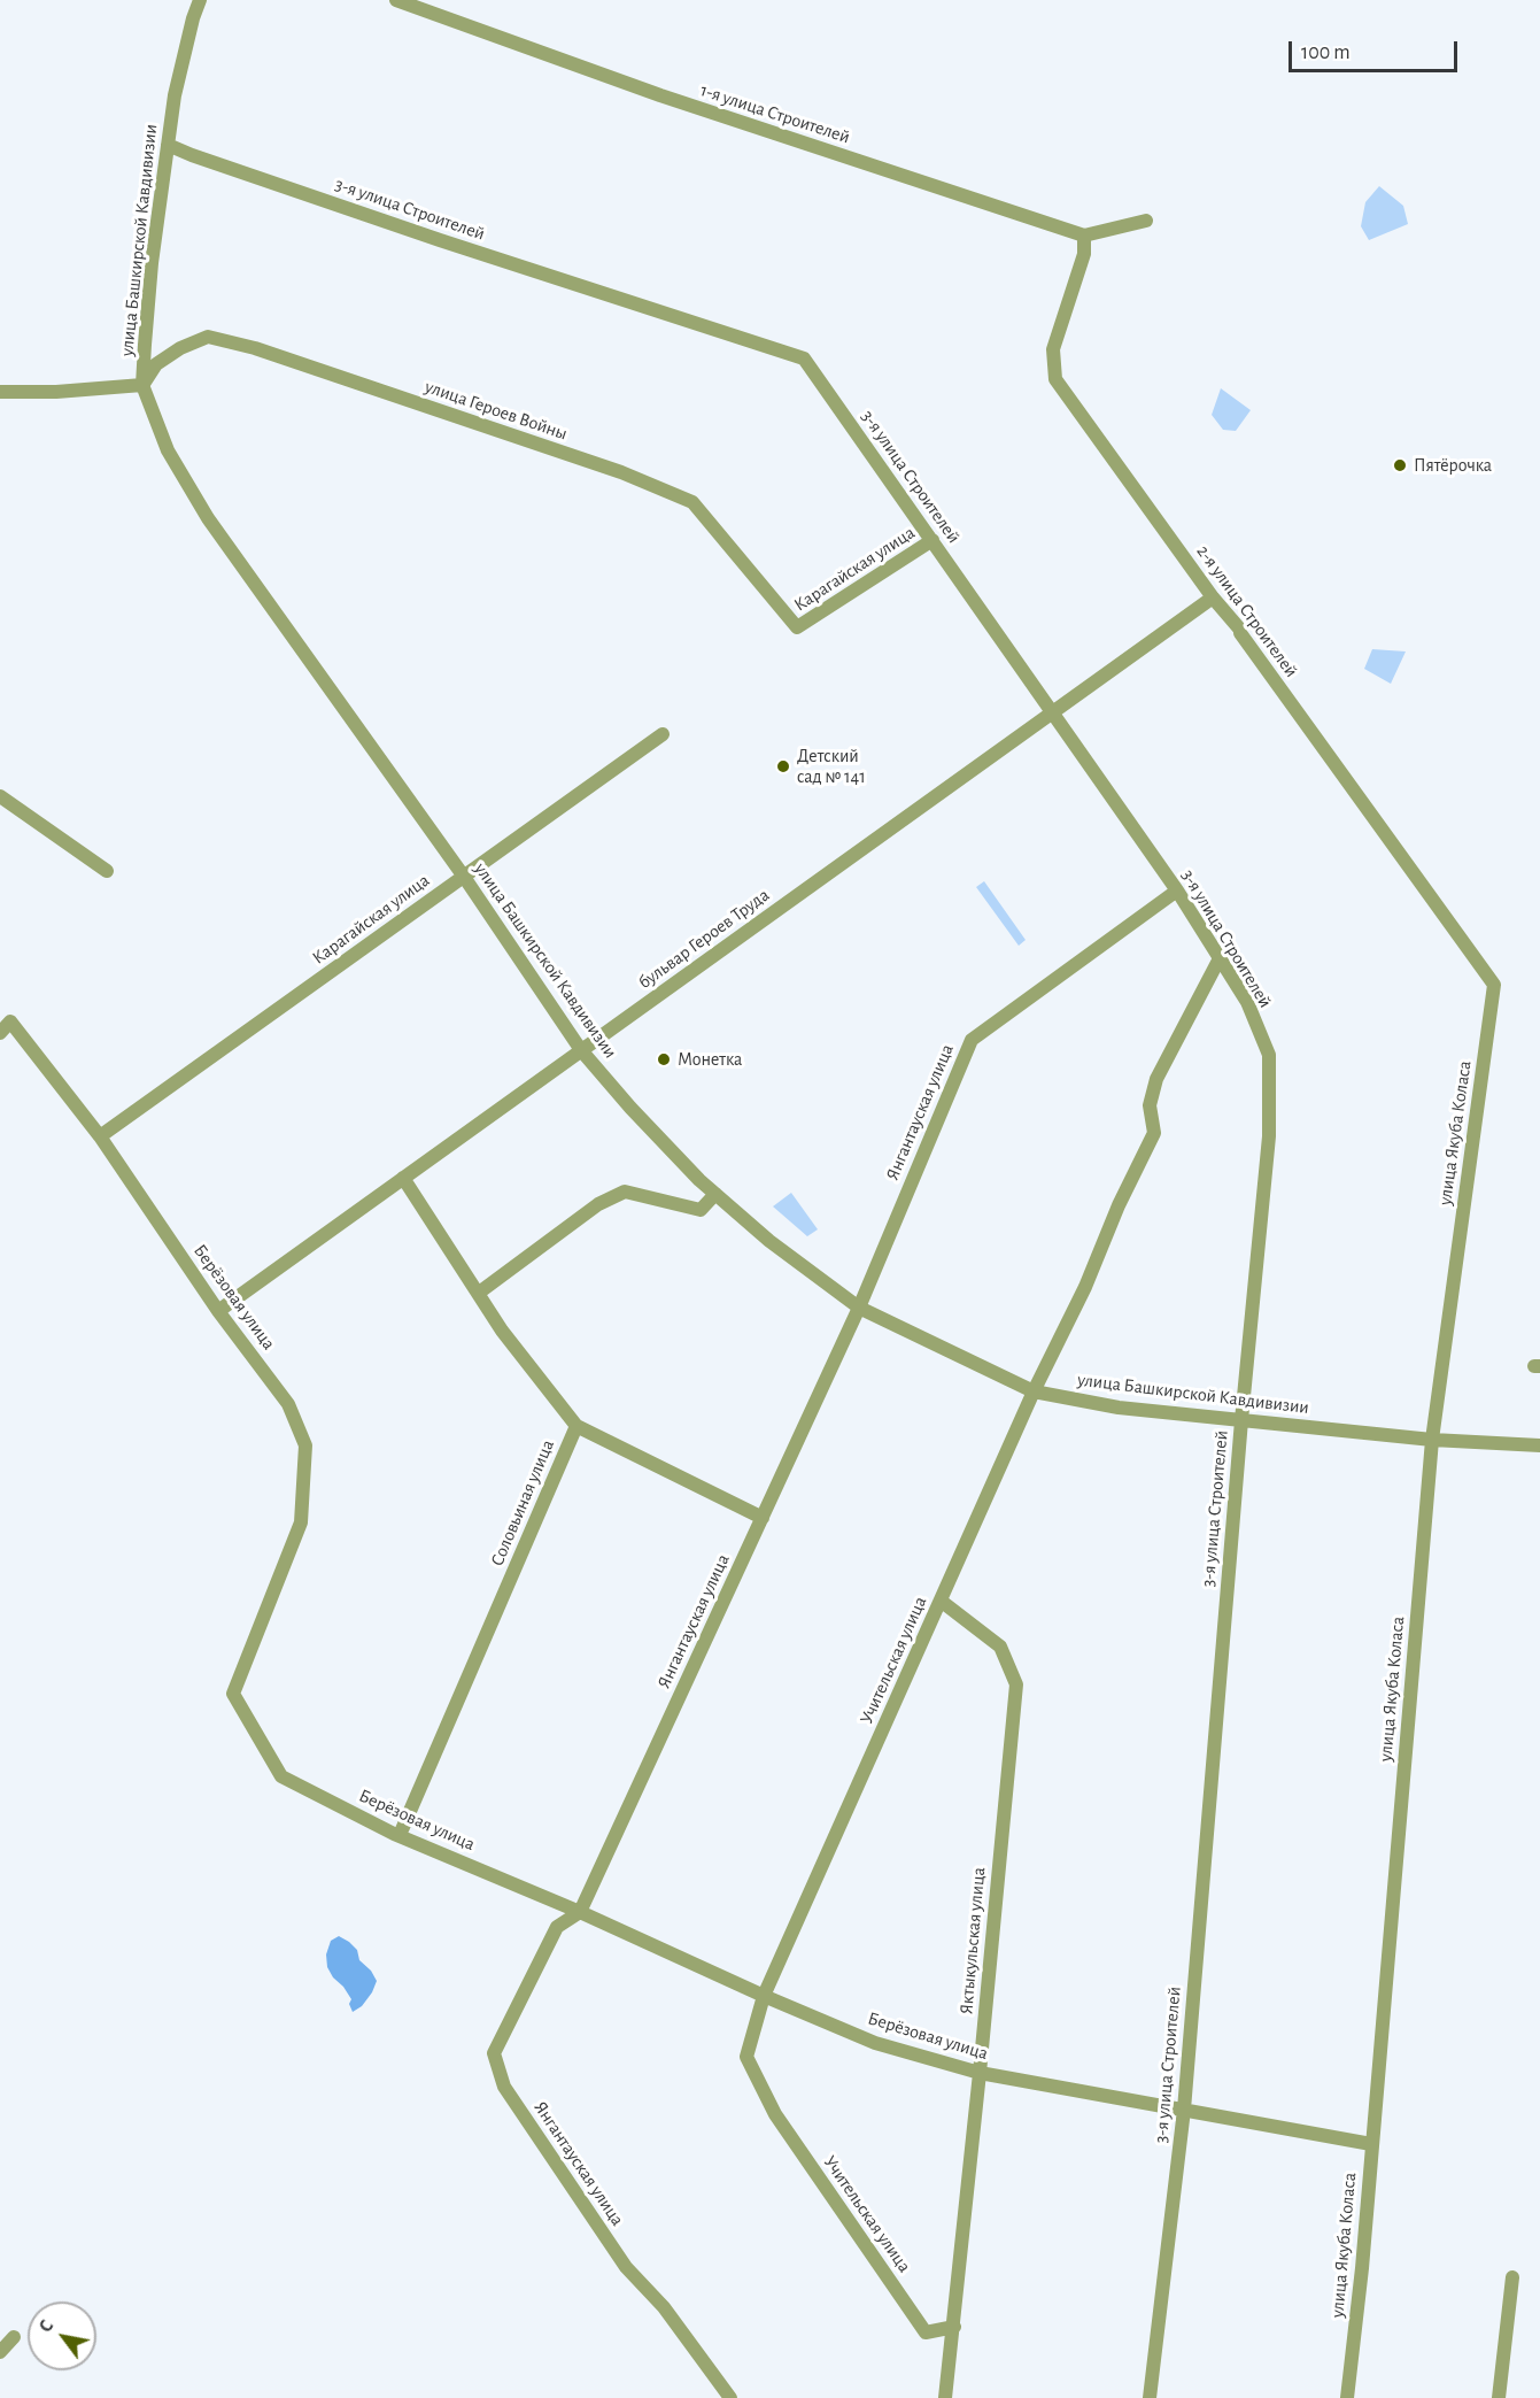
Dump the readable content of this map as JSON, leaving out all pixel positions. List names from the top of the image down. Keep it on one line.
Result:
{"streets":{"street":["1-я улица Строителей","3-я улица Строителей","улица Башкирской Кавдивизии","улица Героев Войны","Карагайская улица","2-я улица Строителей","бульвар Героев Труда","Янгантауская улица","улица Якуба Коласа","Берёзовая улица","Соловьиная улица","Учительская улица","Яктыкульская улица"]},"crossings":[["1-я улица Строителей","2-я улица Строителей"],["3-я улица Строителей","улица Башкирской Кавдивизии"],["3-я улица Строителей","Карагайская улица"],["3-я улица Строителей","бульвар Героев Труда"],["3-я улица Строителей","Янгантауская улица"],["3-я улица Строителей","Берёзовая улица"],["3-я улица Строителей","Учительская улица"],["улица Башкирской Кавдивизии","улица Героев Войны"],["улица Башкирской Кавдивизии","Карагайская улица"],["улица Башкирской Кавдивизии","бульвар Героев Труда"],["улица Башкирской Кавдивизии","Янгантауская улица"],["улица Башкирской Кавдивизии","улица Якуба Коласа"],["улица Башкирской Кавдивизии","Учительская улица"],["улица Героев Войны","Карагайская улица"],["Карагайская улица","Берёзовая улица"],["2-я улица Строителей","бульвар Героев Труда"],["2-я улица Строителей","улица Якуба Коласа"],["бульвар Героев Труда","Берёзовая улица"],["бульвар Героев Труда","Соловьиная улица"],["Янгантауская улица","Берёзовая улица"],["улица Якуба Коласа","Берёзовая улица"],["Берёзовая улица","Соловьиная улица"],["Берёзовая улица","Учительская улица"],["Берёзовая улица","Яктыкульская улица"],["Учительская улица","Яктыкульская улица"]],"places":["Пятёрочка","Детский сад № 141","Монетка"],"scale_bar":"100 m","north":"top left"}
